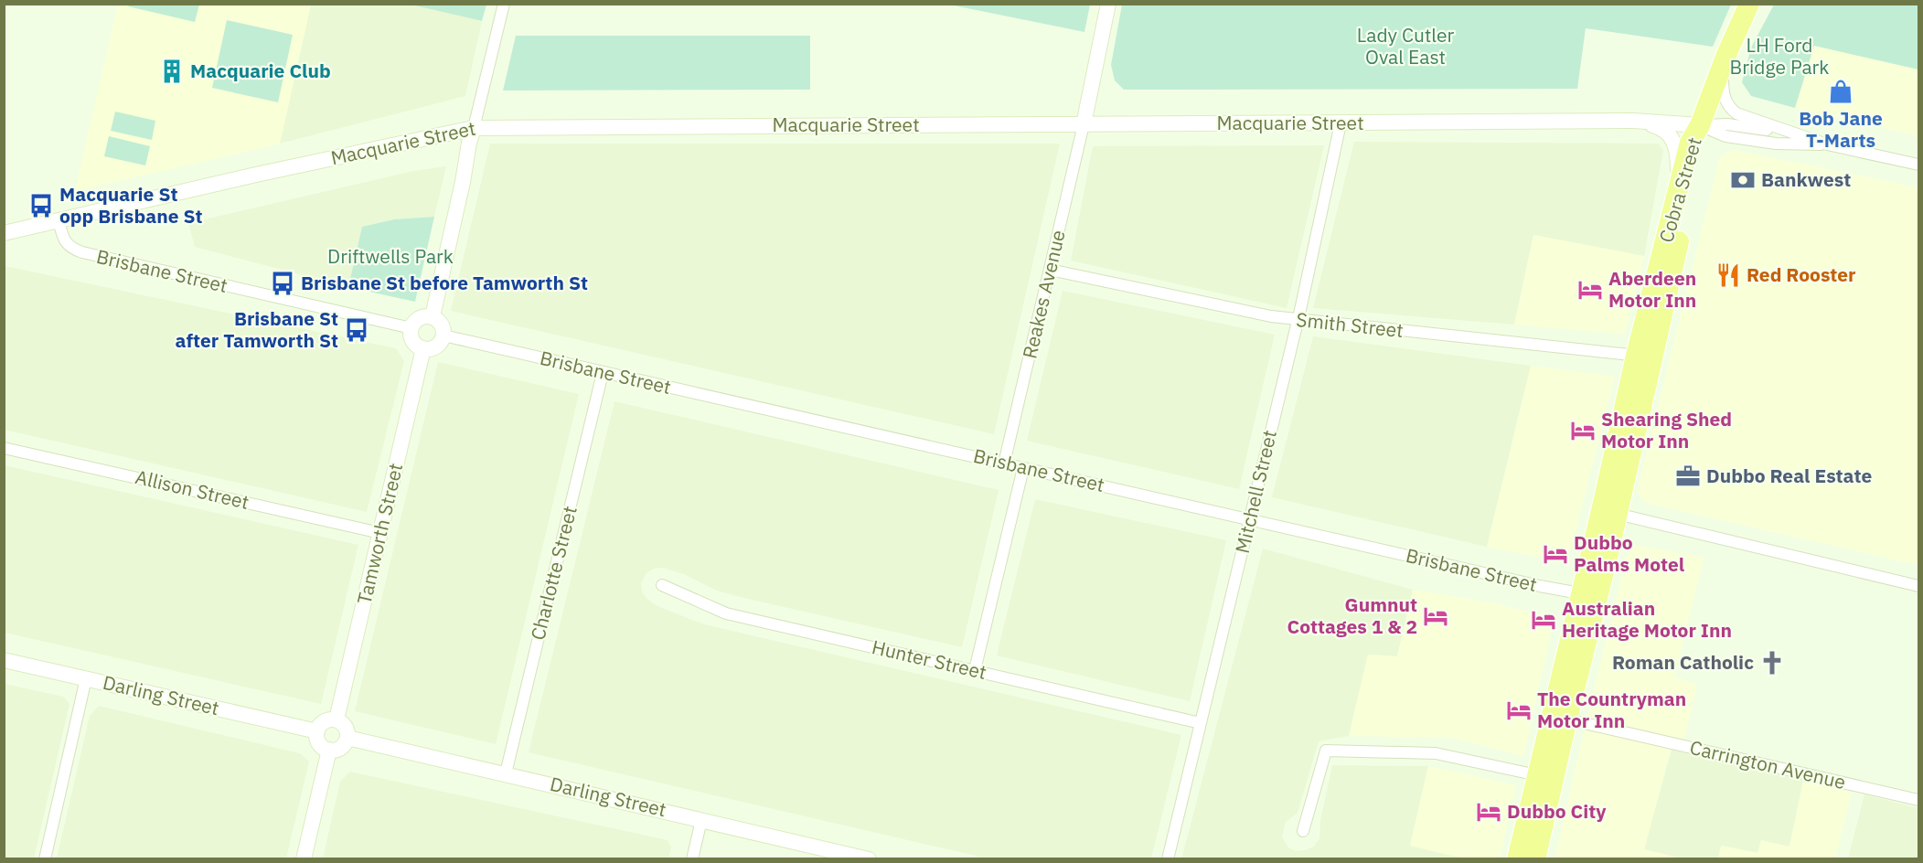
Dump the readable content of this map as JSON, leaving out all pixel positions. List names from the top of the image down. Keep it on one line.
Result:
{"streets":{"highway":["Cobra Street"],"street":["Macquarie Street","Brisbane Street","Reakes Avenue","Smith Street","Allison Street","Mitchell Street","Tamworth Street","Charlotte Street","Hunter Street","Darling Street","Carrington Avenue"]},"crossings":[["Macquarie Street","Cobra Street"],["Macquarie Street","Brisbane Street"],["Macquarie Street","Reakes Avenue"],["Macquarie Street","Mitchell Street"],["Cobra Street","Brisbane Street"],["Cobra Street","Smith Street"],["Cobra Street","Carrington Avenue"],["Brisbane Street","Reakes Avenue"],["Brisbane Street","Mitchell Street"],["Brisbane Street","Tamworth Street"],["Brisbane Street","Charlotte Street"],["Reakes Avenue","Smith Street"],["Smith Street","Mitchell Street"],["Allison Street","Tamworth Street"],["Mitchell Street","Hunter Street"],["Tamworth Street","Darling Street"],["Charlotte Street","Darling Street"]],"parks":["Lady Cutler Oval East","LH Ford Bridge Park","Driftwells Park"],"places":{"building":["Macquarie Club"],"shop":["Bob Jane T-Marts"],"bank":["Bankwest"],"bus stop":["Macquarie St opp Brisbane St","Brisbane St before Tamworth St","Brisbane St after Tamworth St"],"restaurant":["Red Rooster"],"hotel":["Aberdeen Motor Inn","Shearing Shed Motor Inn","Dubbo Palms Motel","Gumnut Cottages 1 & 2","Australian Heritage Motor Inn","The Countryman Motor Inn","Dubbo City"],"office":["Dubbo Real Estate"],"church":["Roman Catholic"]}}
